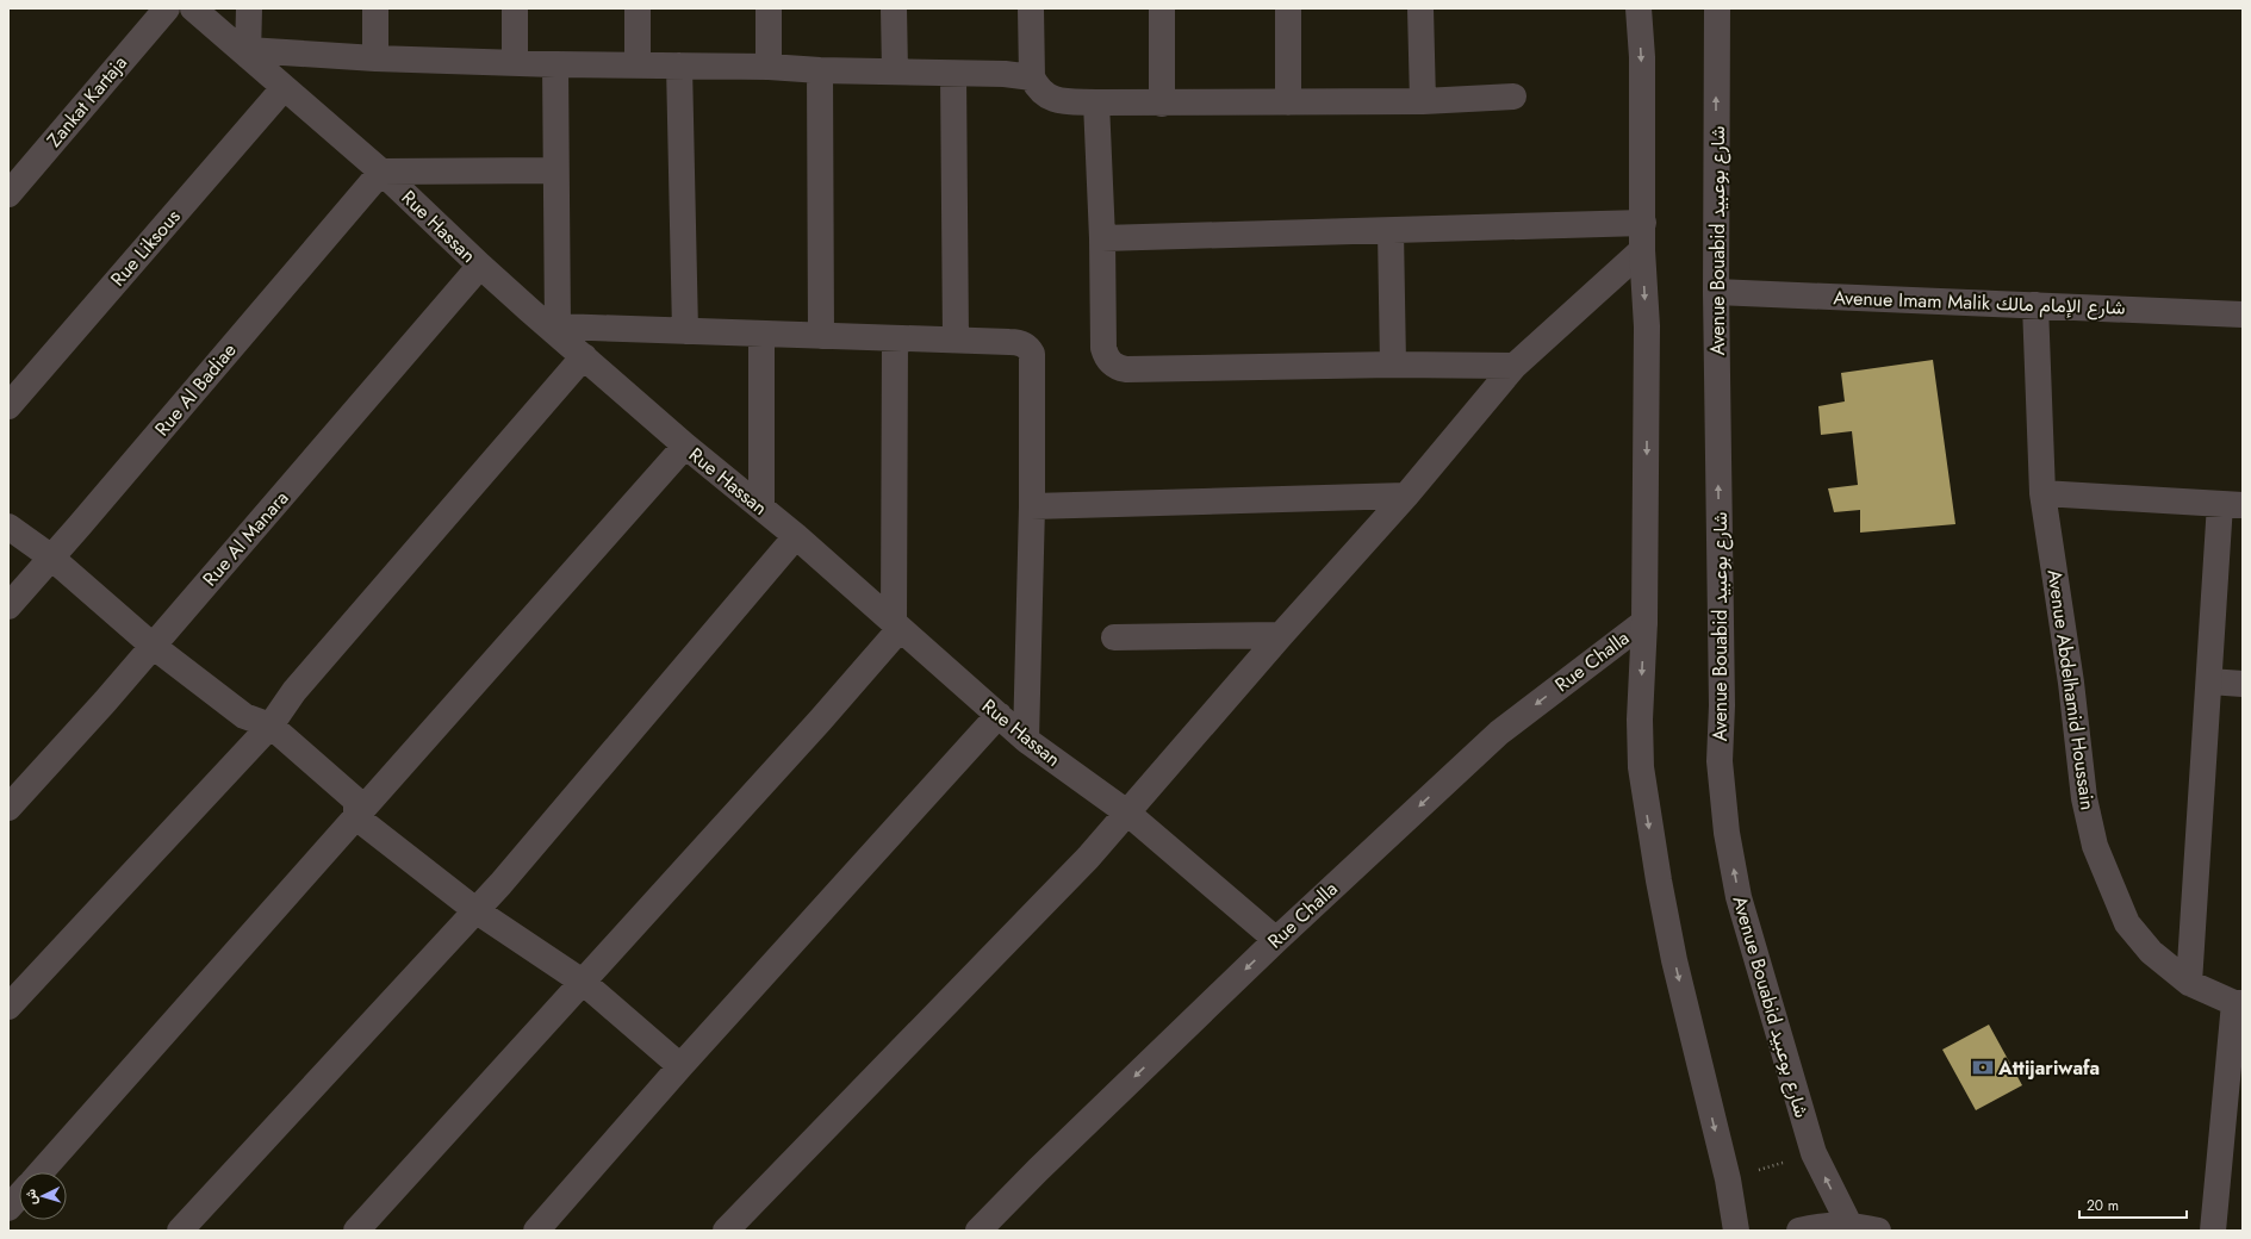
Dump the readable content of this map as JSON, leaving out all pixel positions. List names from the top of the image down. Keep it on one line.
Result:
{"streets":{"street":["Zankat Kartaja","Rue Hassan","Avenue Bouabid شارع بوعبيد","Rue Liksous","Avenue Imam Malik شارع الإمام مالك","Rue Al Badiae","Rue Al Manara","Rue Challa","Avenue Abdelhamid Houssain"]},"crossings":[["Rue Hassan","Rue Liksous"],["Rue Hassan","Rue Al Badiae"],["Rue Hassan","Rue Al Manara"],["Rue Hassan","Rue Challa"],["Avenue Bouabid شارع بوعبيد","Avenue Imam Malik شارع الإمام مالك"],["Avenue Imam Malik شارع الإمام مالك","Avenue Abdelhamid Houssain"]],"places":{"bank":["Attijariwafa"]},"scale_bar":"20 m","north":"left"}
